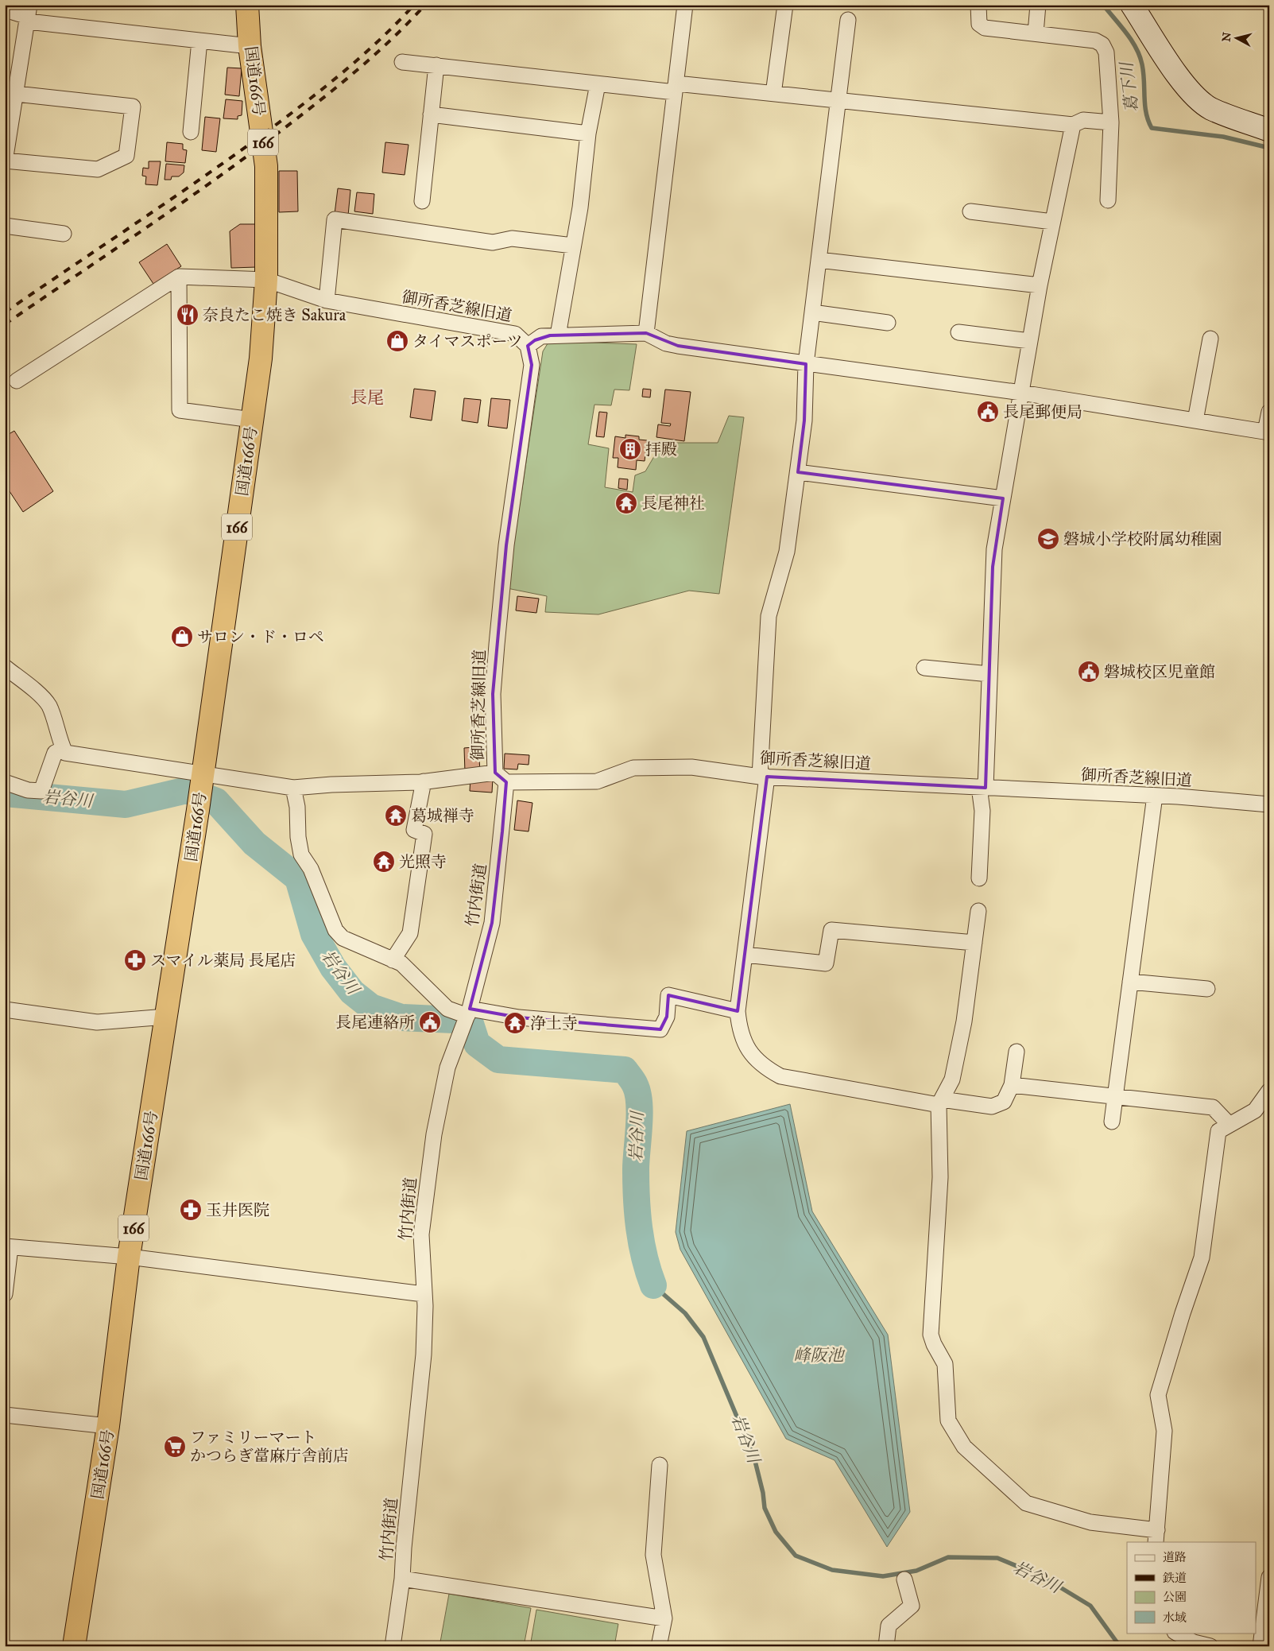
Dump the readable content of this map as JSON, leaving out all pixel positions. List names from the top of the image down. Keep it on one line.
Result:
{"streets":{"highway":["国道166号","166"],"street":["御所香芝線旧道","竹内街道"]},"crossings":[["国道166号","御所香芝線旧道"],["御所香芝線旧道","竹内街道"]],"districts":["長尾"],"water":["葛下川","岩谷川","峰阪池"],"places":{"restaurant":["奈良たこ焼き Sakura"],"shop":["タイマスポーツ","サロン・ド・ロペ"],"public building":["長尾郵便局","磐城校区児童館","長尾連絡所"],"building":["拝殿"],"temple":["長尾神社","葛城禅寺","光照寺","浄土寺"],"school or university":["磐城小学校附属幼稚園"],"pharmacy":["スマイル薬局 長尾店","玉井医院"],"supermarket":["ファミリーマート かつらぎ當麻庁舎前店"]},"legend":["道路","鉄道","公園","水域"],"north":"left"}
